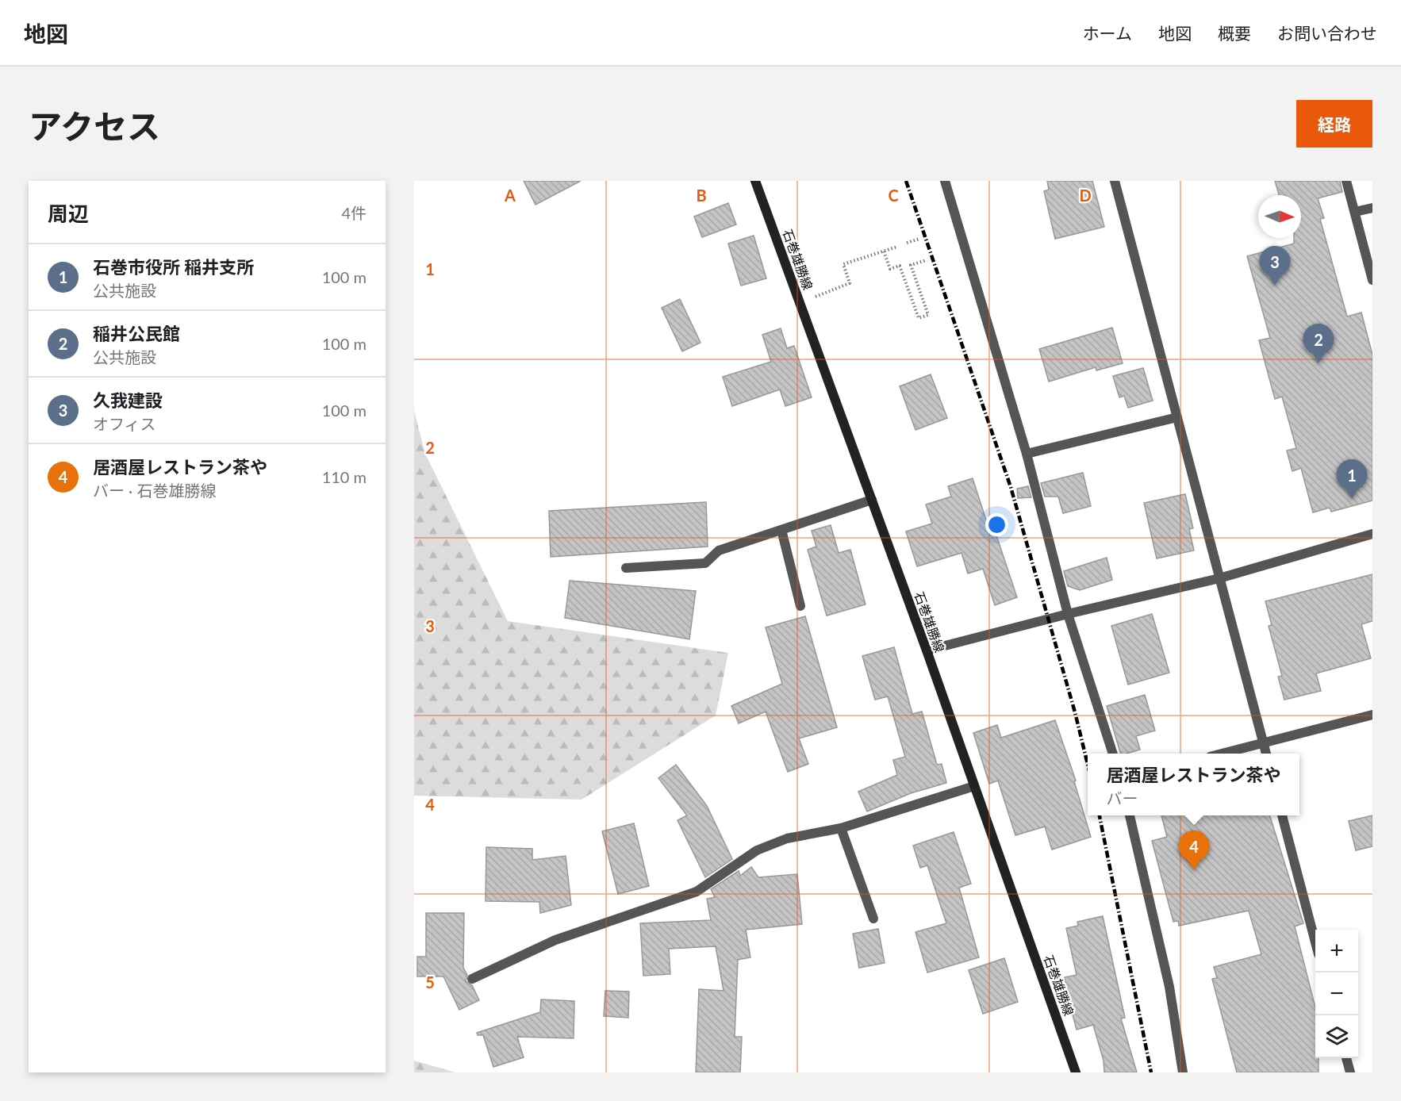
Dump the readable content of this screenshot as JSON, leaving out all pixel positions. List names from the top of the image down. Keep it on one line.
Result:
{"streets":{"main road":["石巻雄勝線"]},"north":"right","page":{"header":"地図","nav":["ホーム","地図","概要","お問い合わせ"],"title":"アクセス","buttons":"経路","heading":["周辺","4件"],"list":[{"mark":"1","name":"石巻市役所 稲井支所","note":"公共施設","value":"100 m"},{"mark":"2","name":"稲井公民館","note":"公共施設","value":"100 m"},{"mark":"3","name":"久我建設","note":"オフィス","value":"100 m"},{"mark":"4","name":"居酒屋レストラン茶や","note":"バー · 石巻雄勝線","value":"110 m"}],"pins":["3","2","1","4"],"popup":["居酒屋レストラン茶や","バー"],"map_buttons":["+","−"]},"grid":{"columns":["A","B","C","D"],"rows":["1","2","3","4","5"]}}
